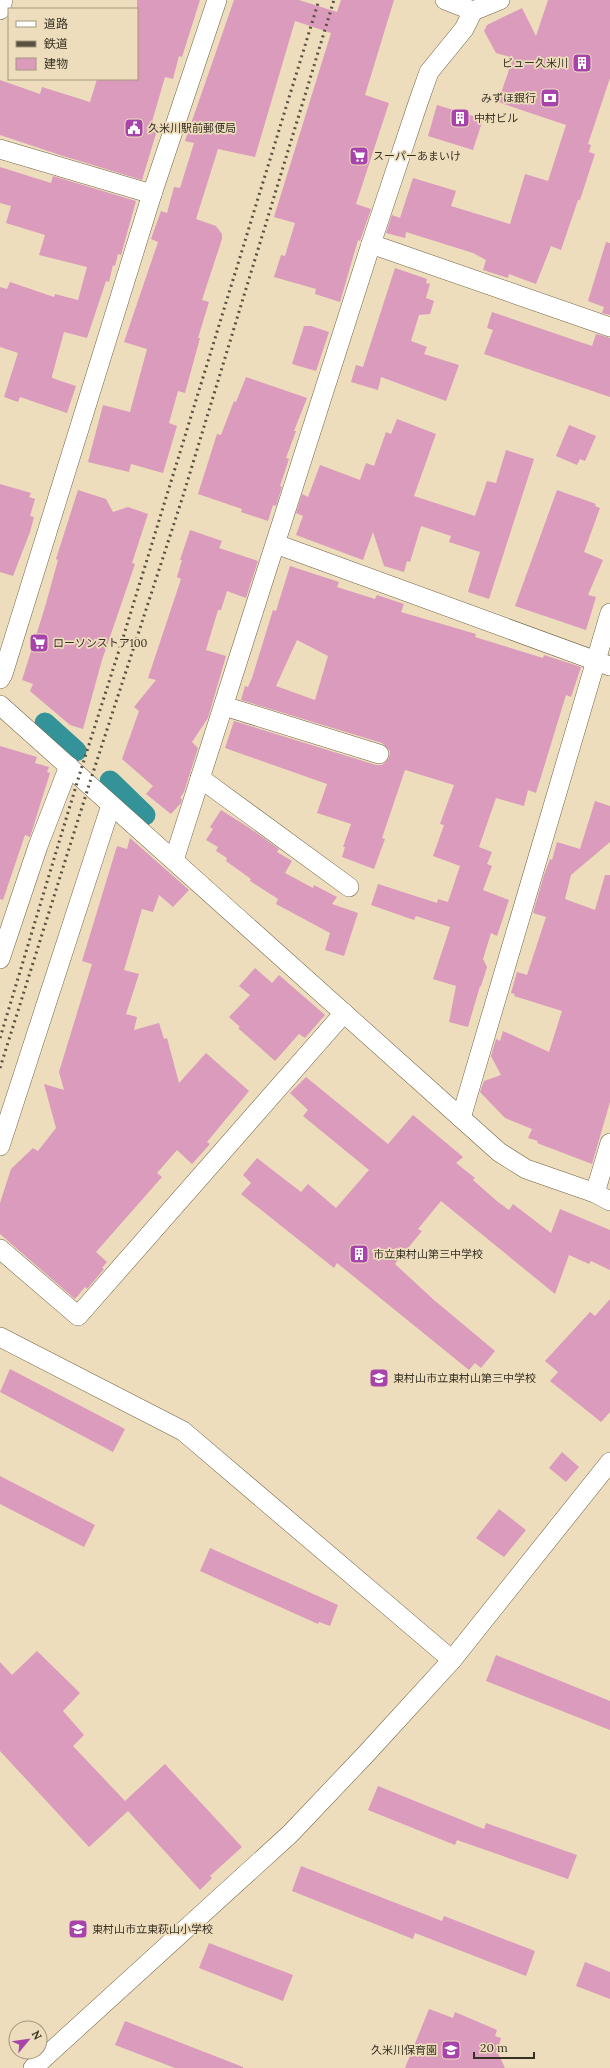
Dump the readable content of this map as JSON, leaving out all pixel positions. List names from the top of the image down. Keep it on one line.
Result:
{"places":{"building":["ビュー久米川","中村ビル","市立東村山第三中学校"],"bank":["みずほ銀行"],"public building":["久米川駅前郵便局"],"supermarket":["スーパーあまいけ","ローソンストア100"],"school or university":["東村山市立東村山第三中学校","東村山市立東萩山小学校","久米川保育園"]},"legend":["道路","鉄道","建物"],"scale_bar":"20 m","north":"top right"}
